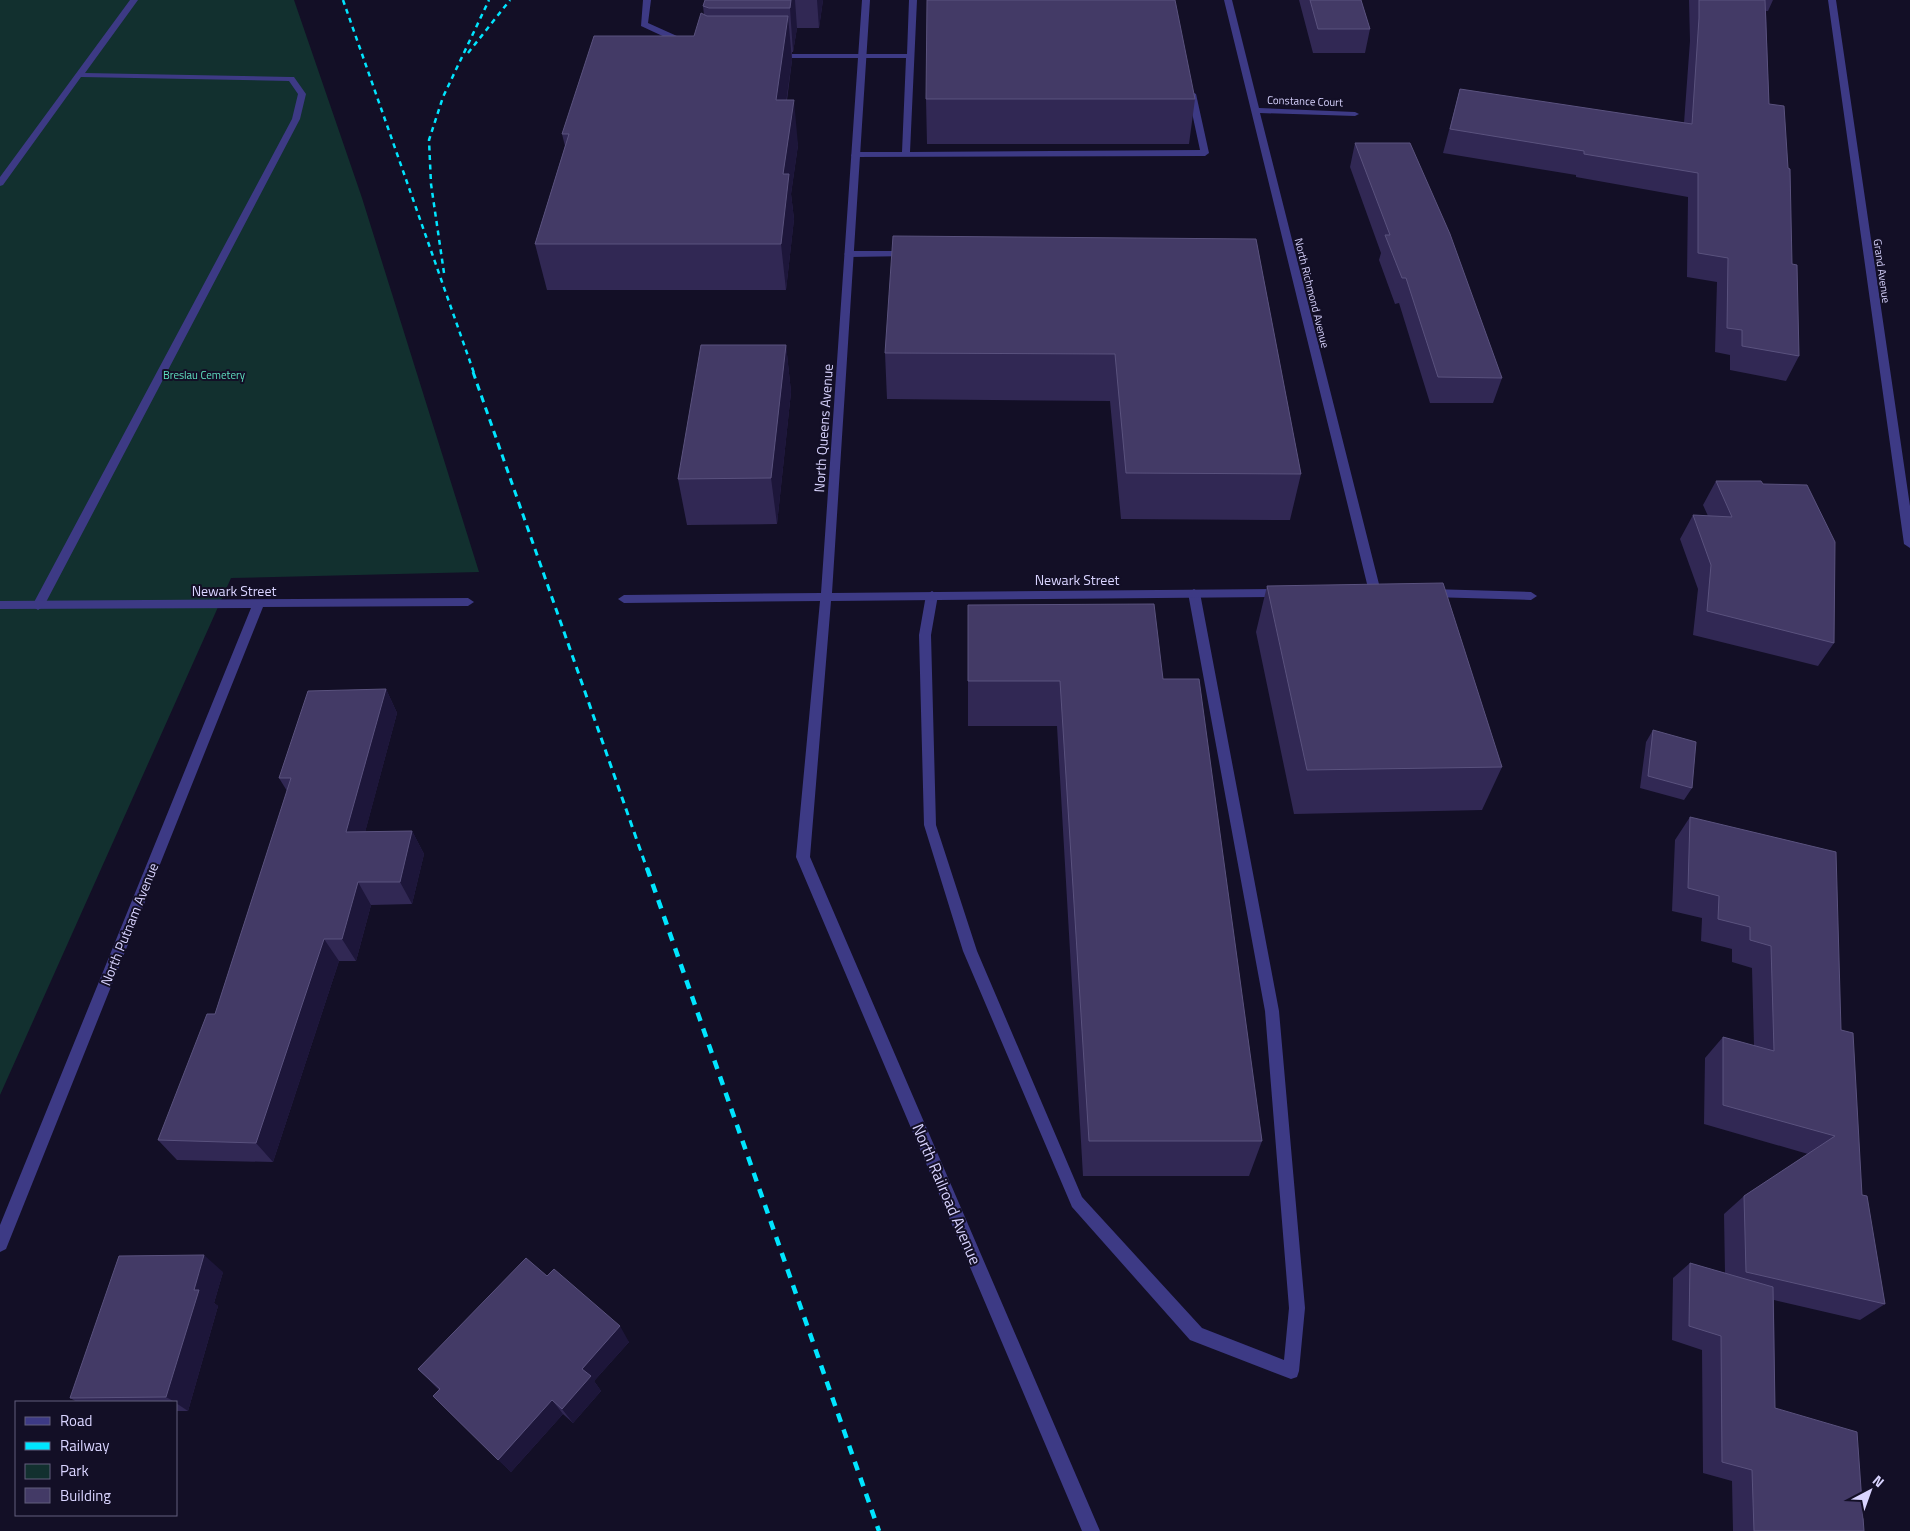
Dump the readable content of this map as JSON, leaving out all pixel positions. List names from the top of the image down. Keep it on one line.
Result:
{"streets":{"street":["Constance Court","Grand Avenue","North Richmond Avenue","North Queens Avenue","Newark Street","North Putnam Avenue","North Railroad Avenue"]},"crossings":[["Constance Court","North Richmond Avenue"],["North Queens Avenue","Newark Street"],["North Queens Avenue","North Railroad Avenue"],["Newark Street","North Putnam Avenue"]],"parks":["Breslau Cemetery"],"legend":["Road","Railway","Park","Building"],"north":"top right"}
